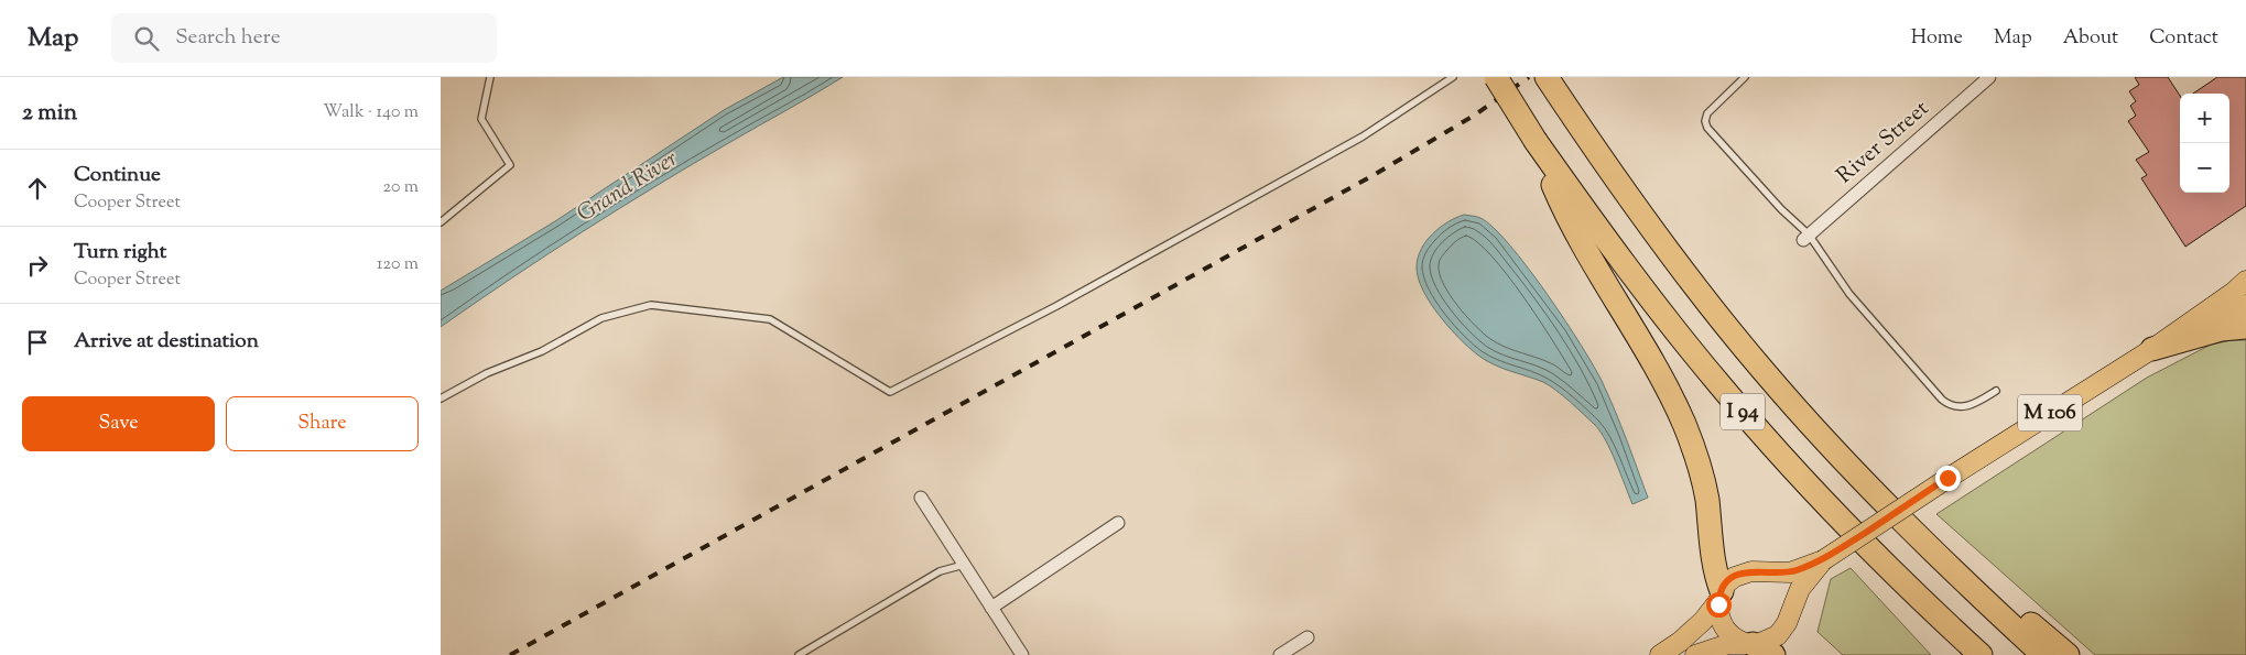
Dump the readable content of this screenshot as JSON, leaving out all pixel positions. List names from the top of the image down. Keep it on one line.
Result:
{"streets":{"highway":["I 94"],"main road":["M 106"],"street":["River Street"]},"water":["Grand River"],"page":{"header":"Map","search":"Search here","nav":["Home","Map","About","Contact"],"heading":["2 min","Walk · 140 m"],"map_buttons":["+","−"],"list":[["Continue","Cooper Street","20 m"],["Turn right","Cooper Street","120 m"],"Arrive at destination"],"buttons":["Save","Share"]}}
